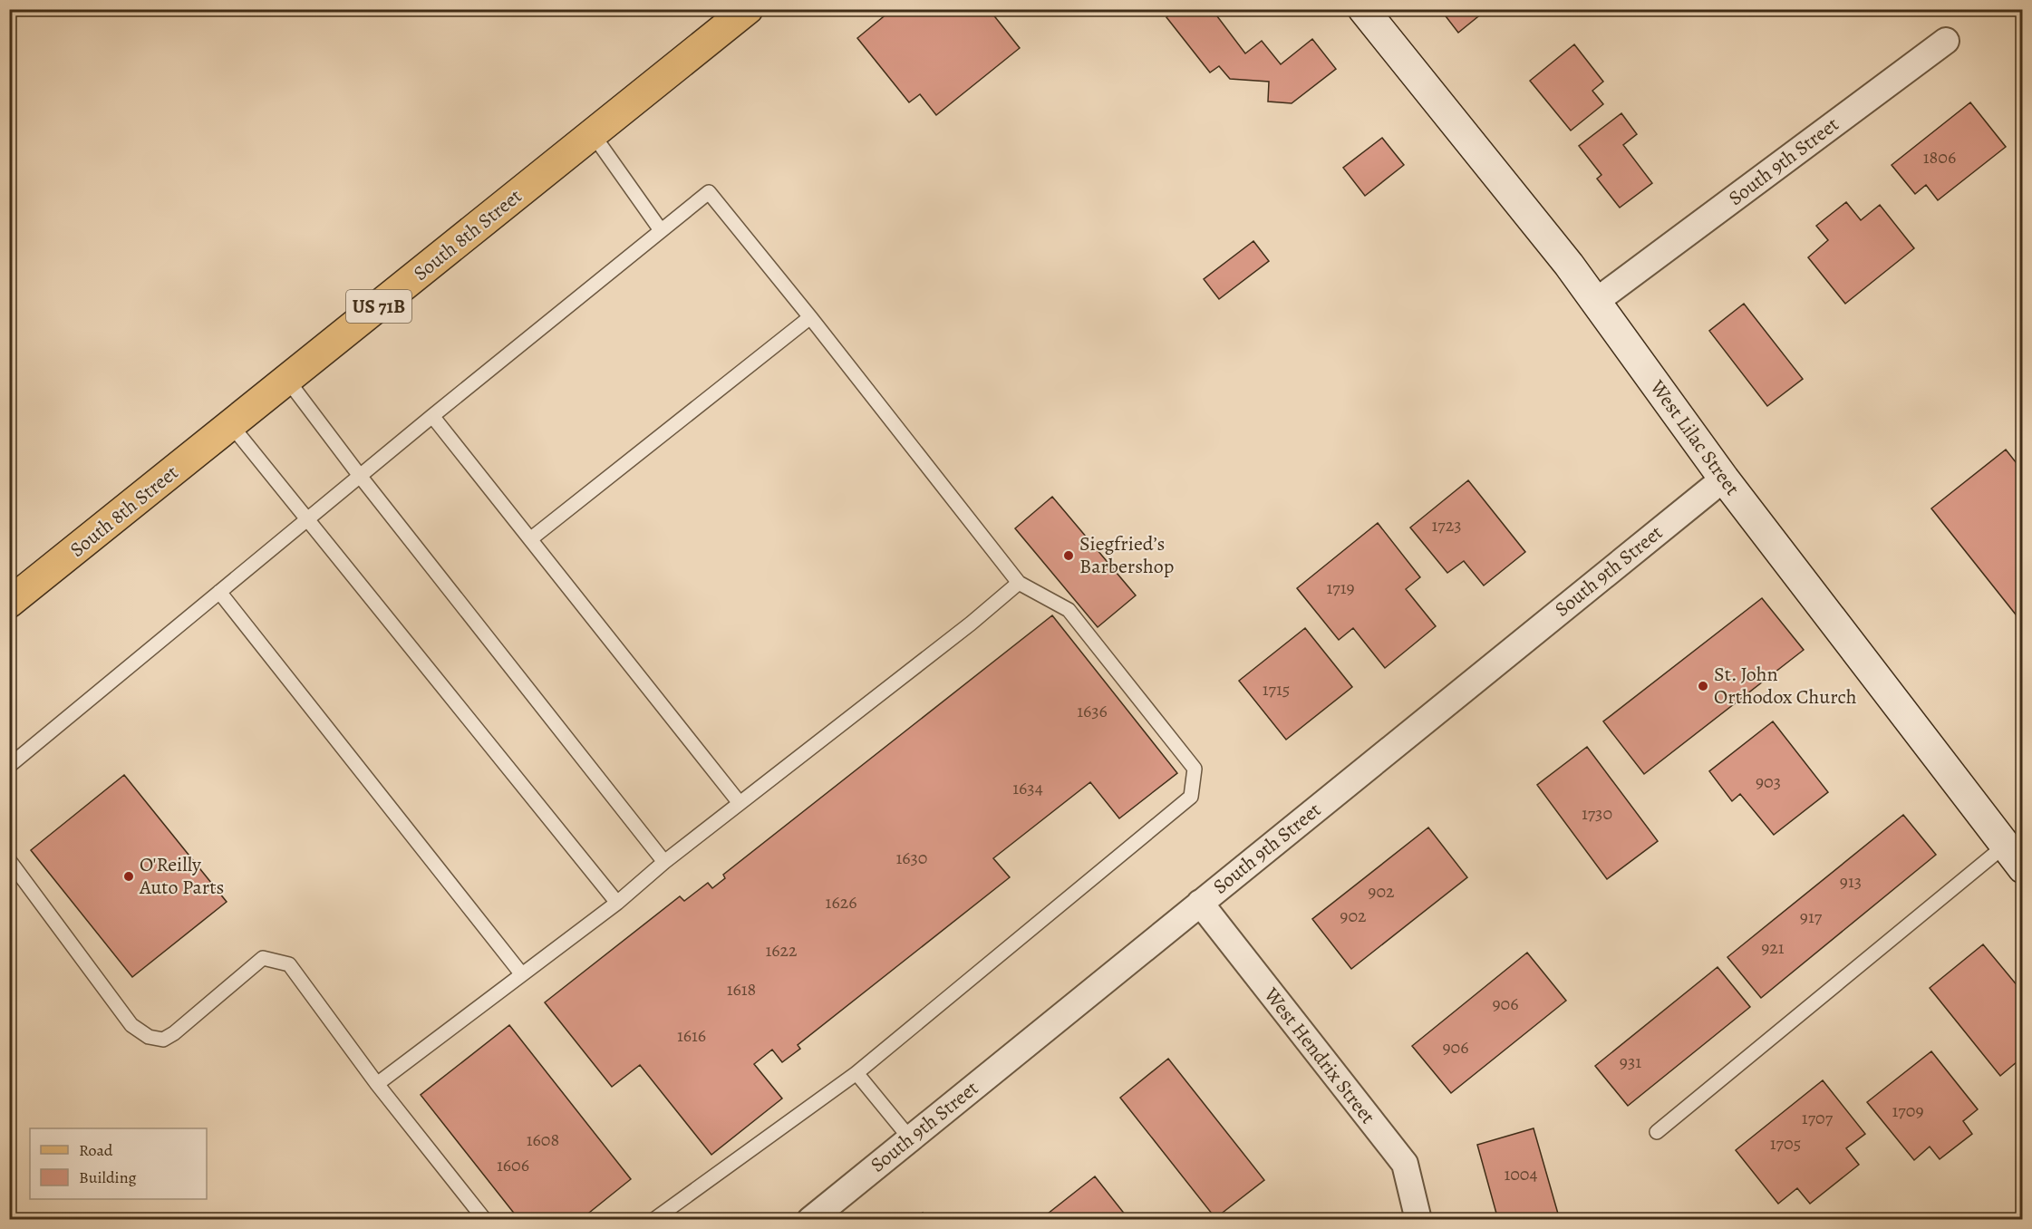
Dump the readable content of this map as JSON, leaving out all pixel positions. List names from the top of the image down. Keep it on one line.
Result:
{"streets":{"main road":["South 8th Street","US 71B"],"street":["South 9th Street","West Lilac Street","West Hendrix Street"]},"crossings":[["South 9th Street","West Lilac Street"],["South 9th Street","West Hendrix Street"]],"places":["Siegfried’s Barbershop","St. John Orthodox Church","O'Reilly Auto Parts"],"house_numbers":["1806","1723","1719","1715","1636","903","1634","1730","1630","913","902","1626","902","917","921","1622","1618","906","1616","906","931","1709","1707","1608","1705","1606","1004"],"legend":["Road","Building"]}
